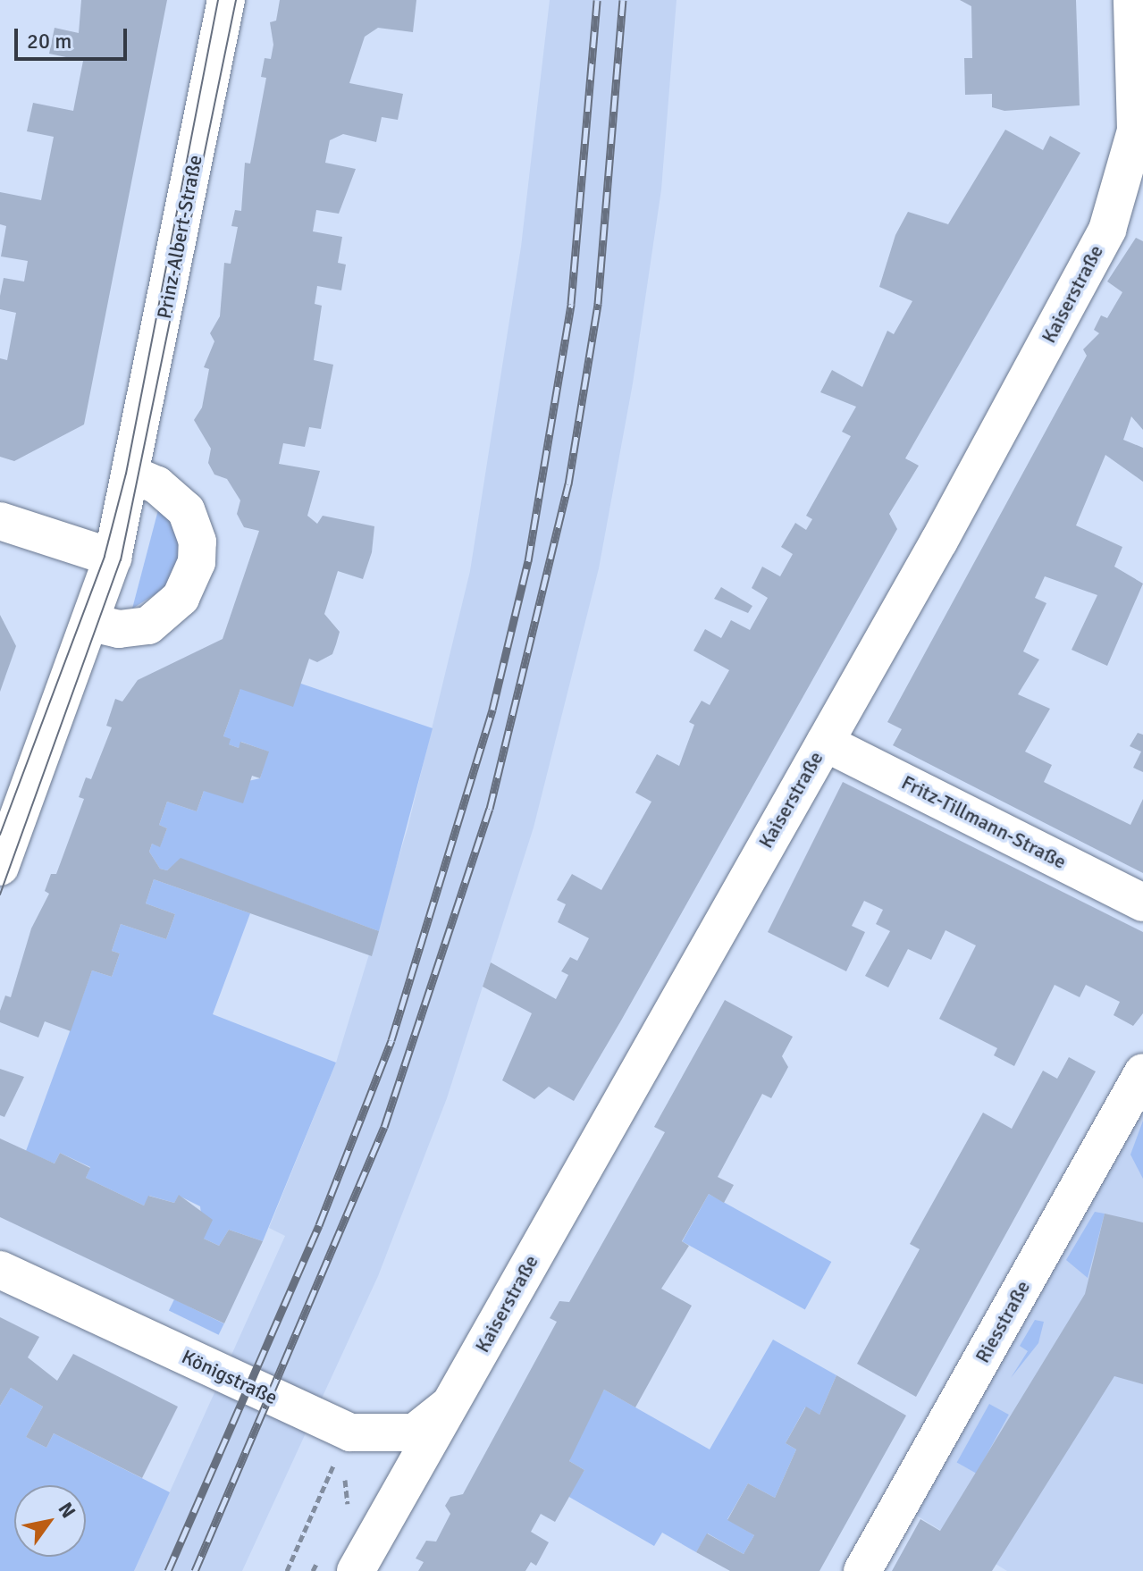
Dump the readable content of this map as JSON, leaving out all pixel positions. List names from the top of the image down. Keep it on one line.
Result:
{"streets":{"street":["Prinz-Albert-Straße","Kaiserstraße","Fritz-Tillmann-Straße","Riesstraße","Königstraße"]},"crossings":[["Kaiserstraße","Fritz-Tillmann-Straße"],["Kaiserstraße","Königstraße"]],"scale_bar":"20 m","north":"top right"}
